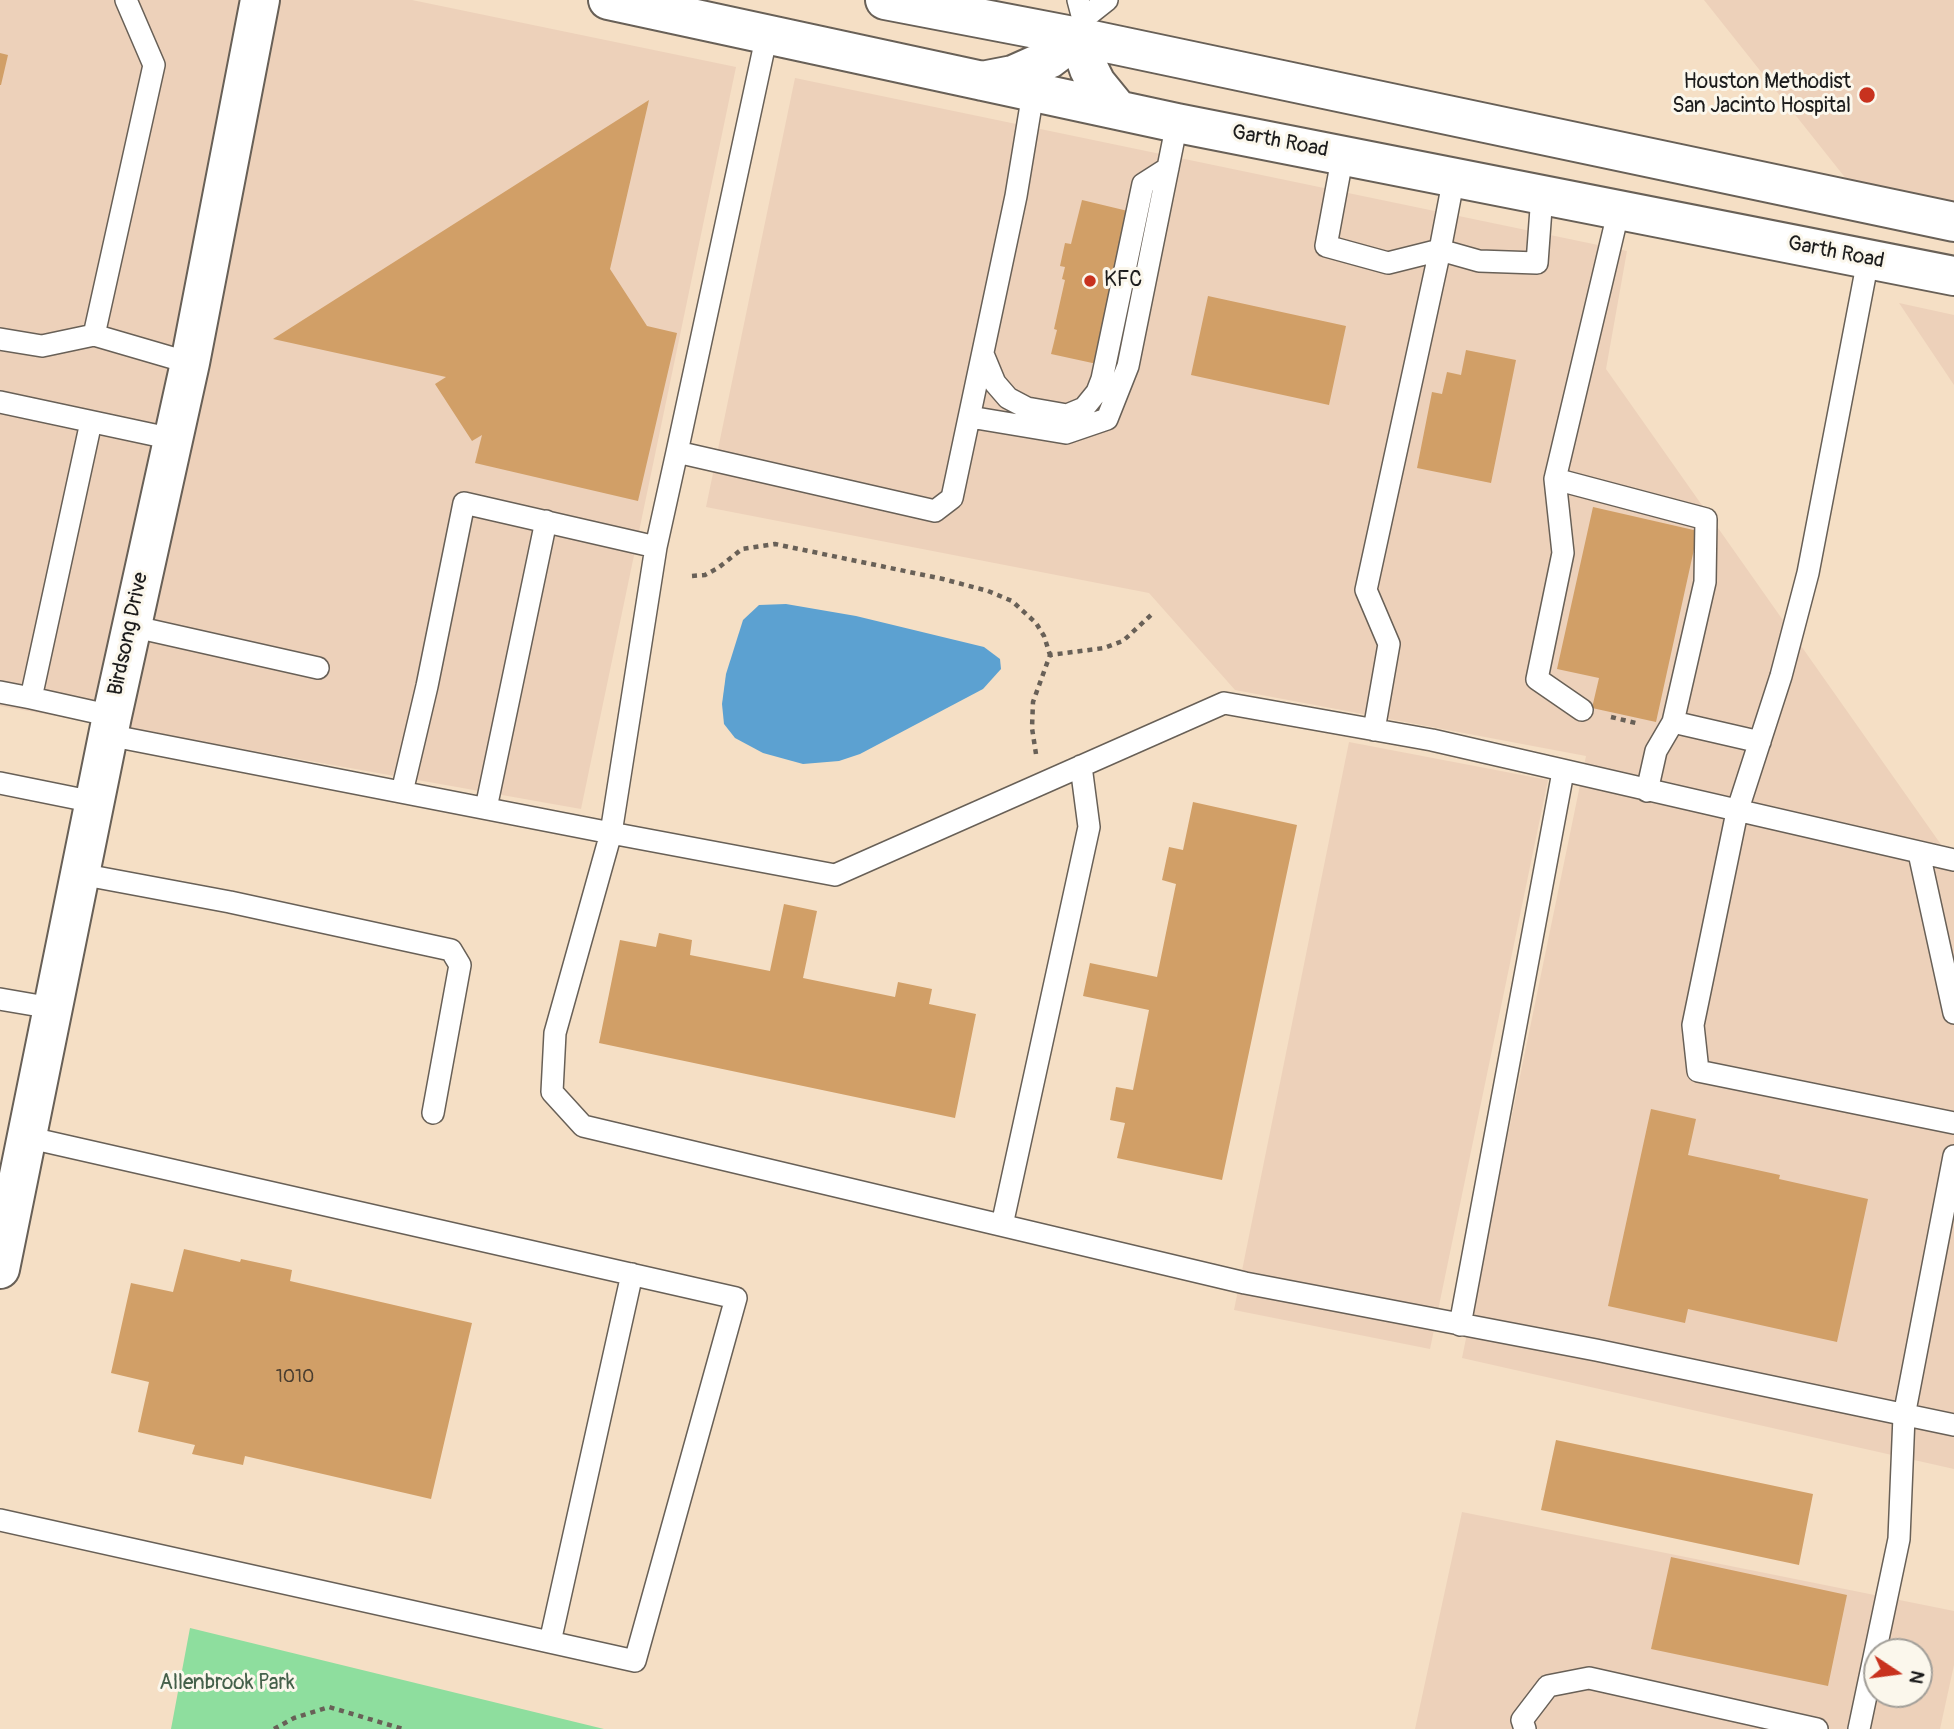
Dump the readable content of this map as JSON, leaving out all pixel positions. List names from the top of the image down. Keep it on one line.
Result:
{"streets":{"main road":["Garth Road","Birdsong Drive"]},"parks":["Allenbrook Park"],"places":["Houston Methodist San Jacinto Hospital","KFC"],"house_numbers":["1010"],"north":"right"}
